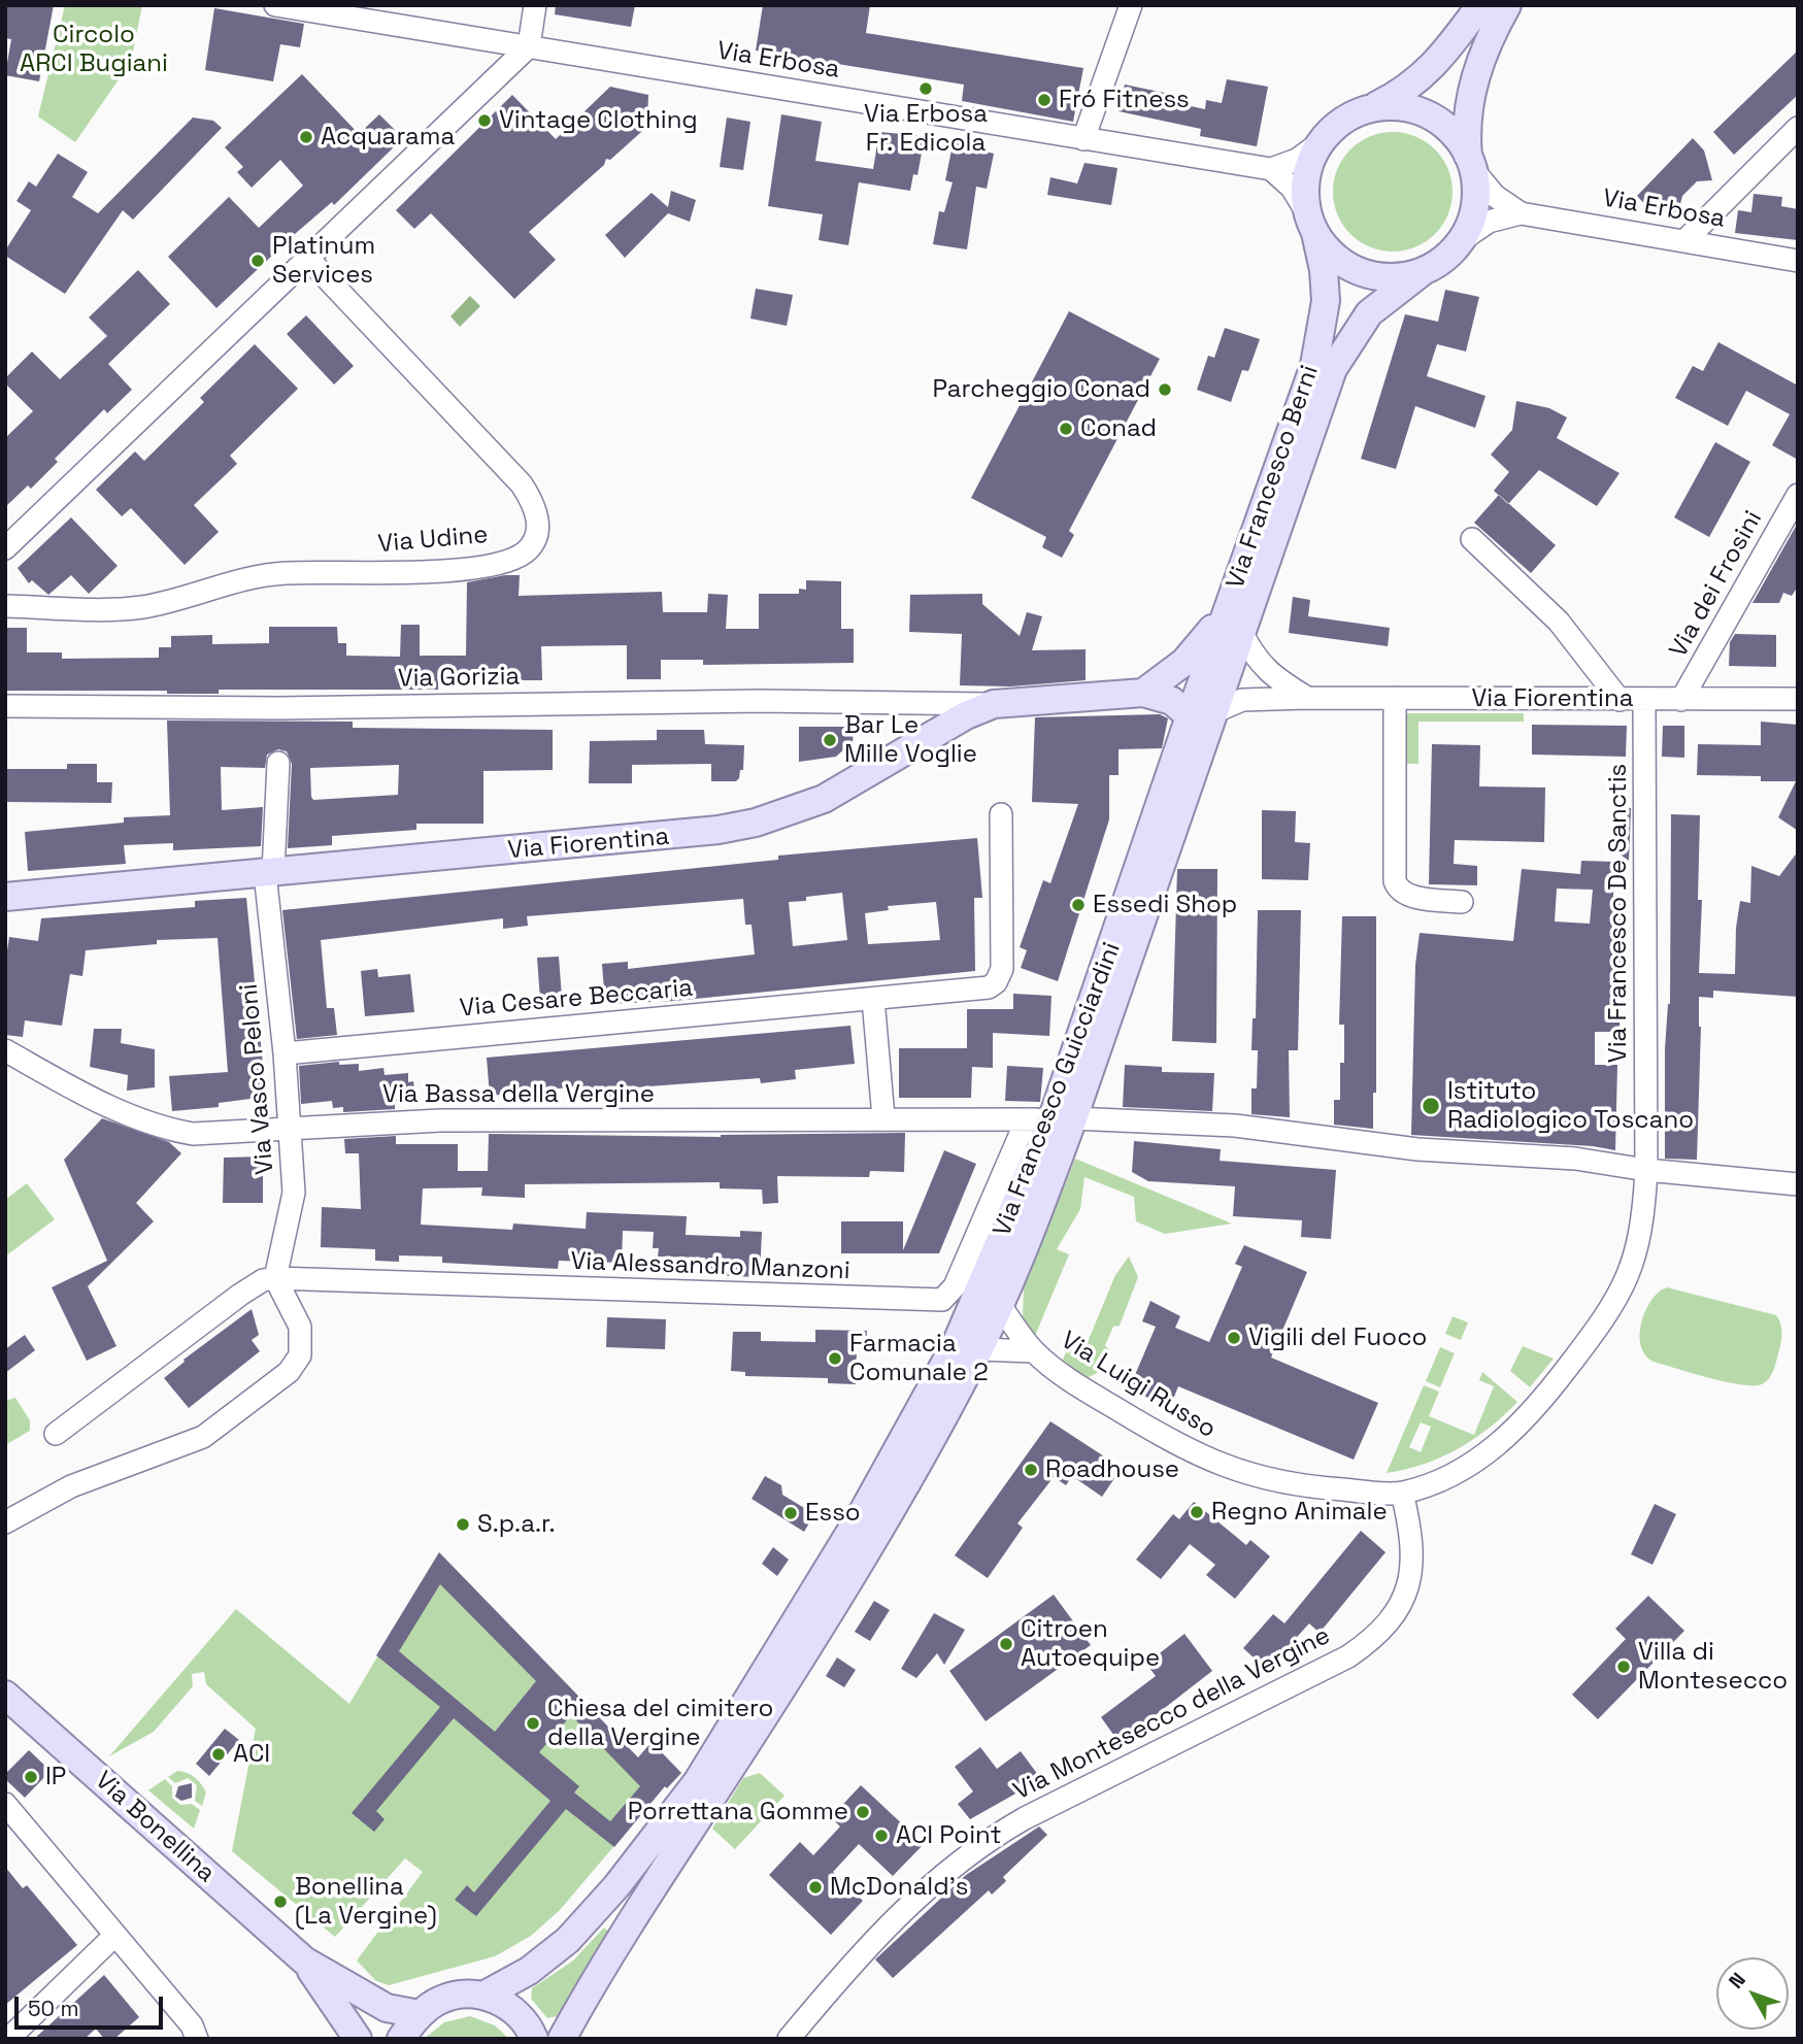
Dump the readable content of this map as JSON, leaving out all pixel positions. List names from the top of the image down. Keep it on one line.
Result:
{"streets":{"main road":["Via Francesco Berni","Via Fiorentina","Via Francesco Guicciardini","Via Bonellina"],"street":["Via Erbosa","Via Udine","Via dei Frosini","Via Gorizia","Via Francesco De Sanctis","Via Cesare Beccaria","Via Vasco Peloni","Via Bassa della Vergine","Via Alessandro Manzoni","Via Luigi Russo","Via Montesecco della Vergine"]},"crossings":[["Via Erbosa","Via Francesco Berni"],["Via Francesco Berni","Via Fiorentina"],["Via Francesco Berni","Via Francesco Guicciardini"],["Via dei Frosini","Via Fiorentina"],["Via Gorizia","Via Fiorentina"],["Via Fiorentina","Via Francesco De Sanctis"],["Via Fiorentina","Via Vasco Peloni"],["Via Fiorentina","Via Francesco Guicciardini"],["Via Francesco De Sanctis","Via Bassa della Vergine"],["Via Francesco De Sanctis","Via Luigi Russo"],["Via Cesare Beccaria","Via Vasco Peloni"],["Via Vasco Peloni","Via Bassa della Vergine"],["Via Vasco Peloni","Via Alessandro Manzoni"],["Via Francesco Guicciardini","Via Bassa della Vergine"],["Via Francesco Guicciardini","Via Alessandro Manzoni"],["Via Francesco Guicciardini","Via Luigi Russo"],["Via Bassa della Vergine","Via Alessandro Manzoni"],["Via Bassa della Vergine","Via Luigi Russo"],["Via Luigi Russo","Via Montesecco della Vergine"]],"parks":["Circolo ARCI Bugiani"],"places":["Via Erbosa Fr. Edicola","Fró Fitness","Vintage Clothing","Acquarama","Platinum Services","Parcheggio Conad","Conad","Bar Le Mille Voglie","Essedi Shop","Istituto Radiologico Toscano","Vigili del Fuoco","Farmacia Comunale 2","Roadhouse","Regno Animale","Esso","S.p.a.r.","Citroen Autoequipe","Villa di Montesecco","Chiesa del cimitero della Vergine","ACI","IP","Porrettana Gomme","ACI Point","McDonald's","Bonellina (La Vergine)"],"scale_bar":"50 m","north":"top left"}
